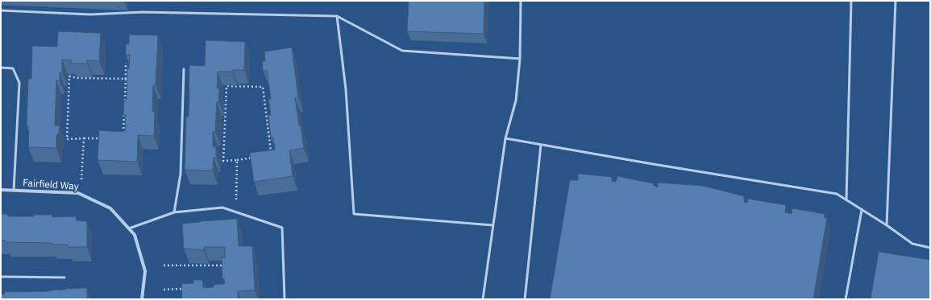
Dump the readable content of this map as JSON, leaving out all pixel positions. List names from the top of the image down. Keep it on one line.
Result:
{"streets":{"street":["Fairfield Way"]}}
